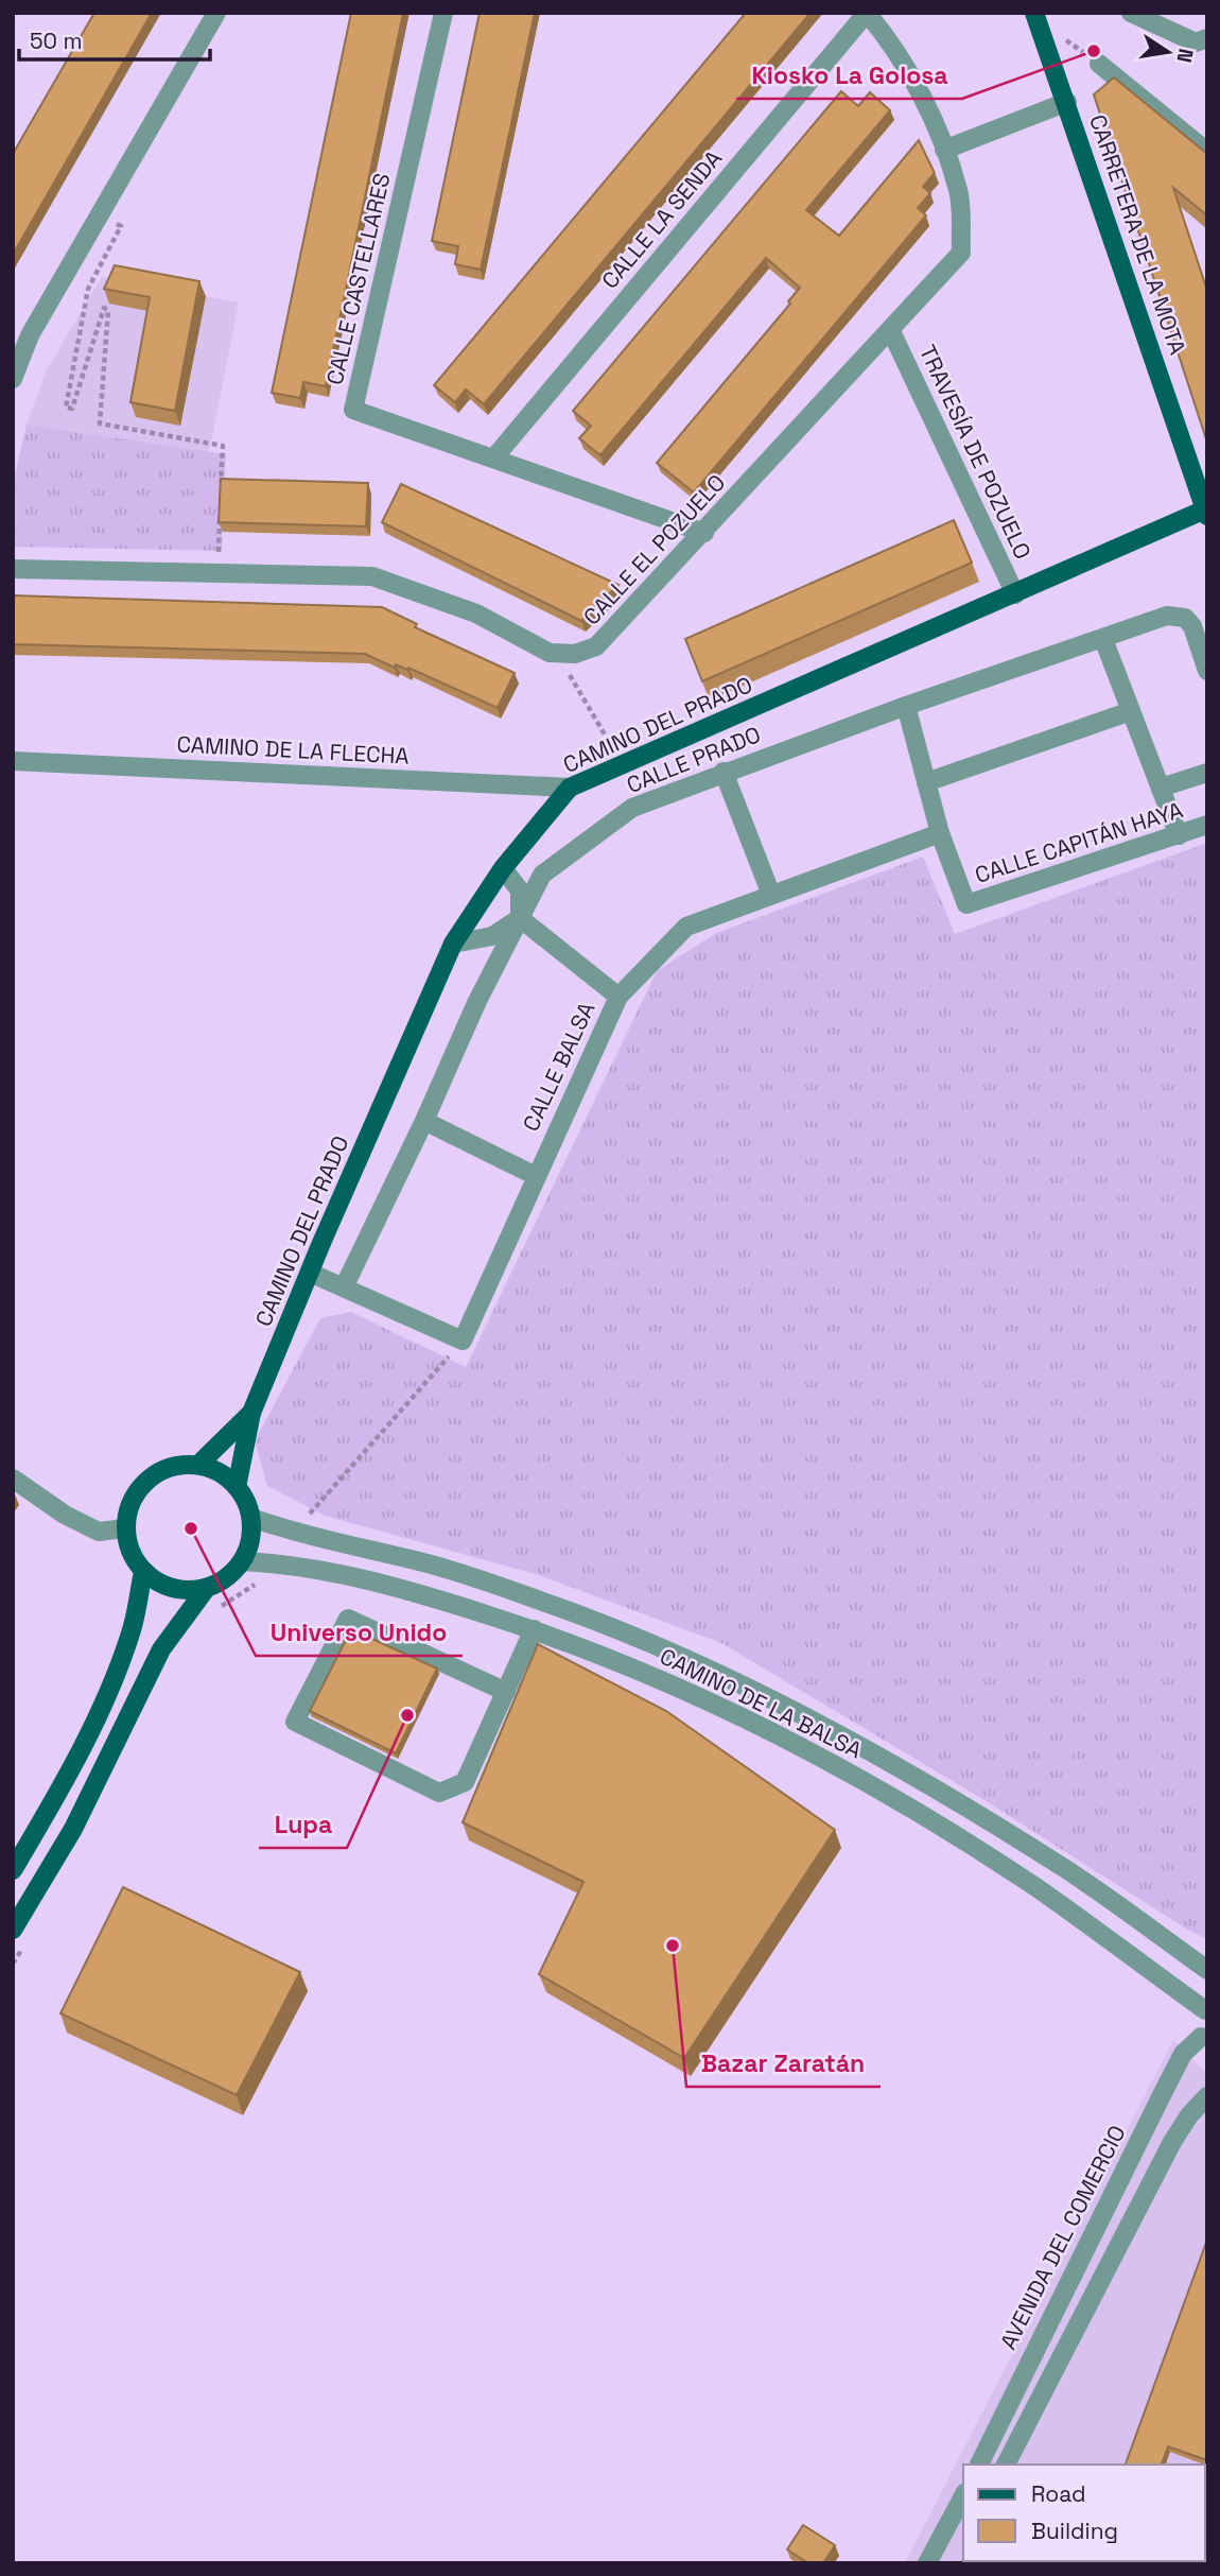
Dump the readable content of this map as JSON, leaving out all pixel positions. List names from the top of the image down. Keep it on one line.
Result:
{"streets":{"main road":["CARRETERA DE LA MOTA","CAMINO DEL PRADO"],"street":["CALLE LA SENDA","CALLE CASTELLARES","TRAVESÍA DE POZUELO","CALLE EL POZUELO","CAMINO DE LA FLECHA","CALLE PRADO","CALLE CAPITÁN HAYA","CALLE BALSA","CAMINO DE LA BALSA","AVENIDA DEL COMERCIO"]},"crossings":[["CALLE LA SENDA","CALLE CASTELLARES"],["CALLE LA SENDA","CALLE EL POZUELO"],["CARRETERA DE LA MOTA","CAMINO DEL PRADO"],["CALLE CASTELLARES","CALLE EL POZUELO"],["TRAVESÍA DE POZUELO","CALLE EL POZUELO"],["TRAVESÍA DE POZUELO","CAMINO DEL PRADO"],["CAMINO DEL PRADO","CAMINO DE LA FLECHA"],["CAMINO DEL PRADO","CAMINO DE LA BALSA"],["CALLE CAPITÁN HAYA","CALLE BALSA"]],"places":["Kiosko La Golosa","Universo Unido","Lupa","Bazar Zaratán"],"legend":["Road","Building"],"scale_bar":"50 m","north":"right"}
